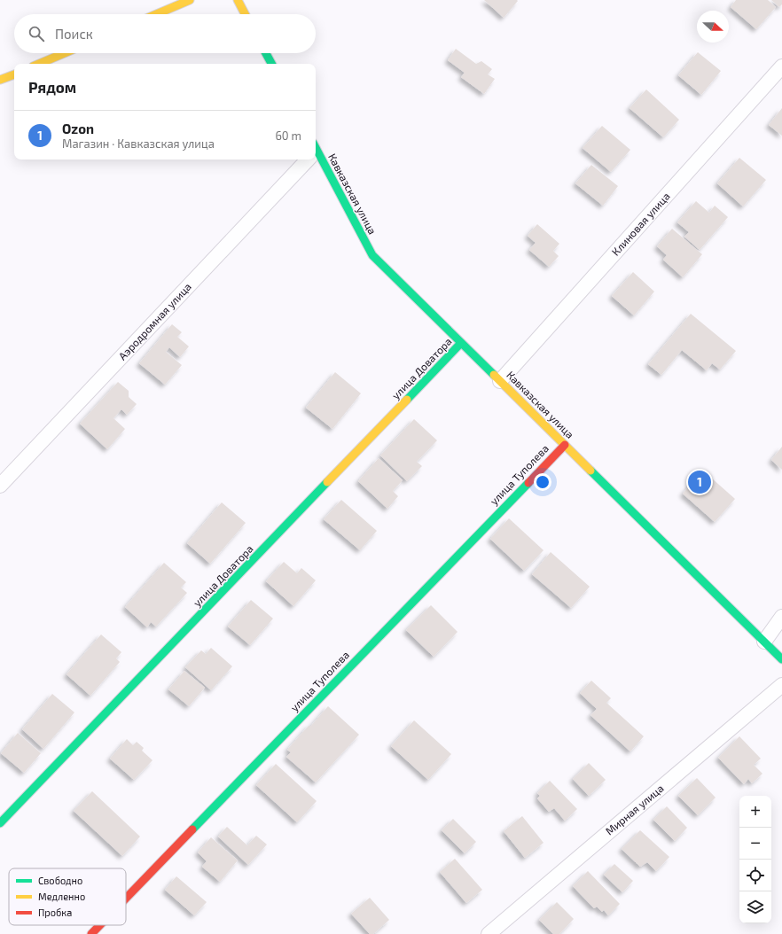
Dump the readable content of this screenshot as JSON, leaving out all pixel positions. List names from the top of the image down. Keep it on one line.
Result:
{"streets":{"street":["Кавказская улица","Клиновая улица","Аэродромная улица","улица Доватора","улица Туполева","Мирная улица"]},"crossings":[["Кавказская улица","Клиновая улица"],["Кавказская улица","улица Доватора"],["Кавказская улица","улица Туполева"]],"legend":["Свободно","Медленно","Пробка"],"north":"right","page":{"search":"Поиск","heading":"Рядом","list":[{"mark":"1","name":"Ozon","note":"Магазин · Кавказская улица","value":"60 m"}],"pins":"1","map_buttons":["+","−"]}}
